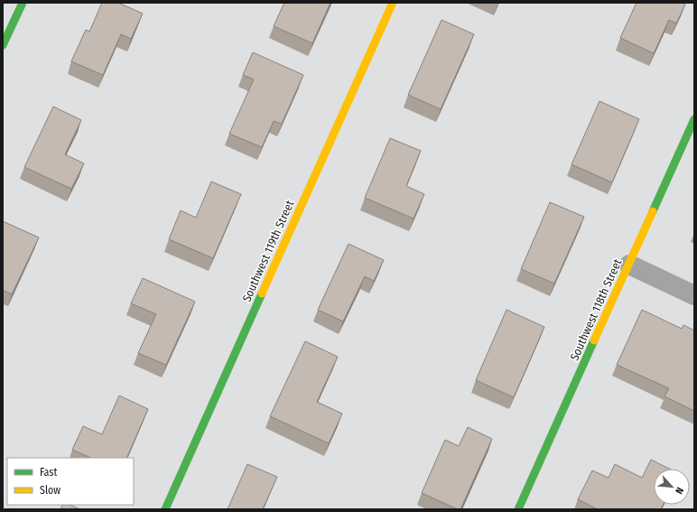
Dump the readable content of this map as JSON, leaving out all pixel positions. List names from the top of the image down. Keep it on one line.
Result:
{"streets":{"street":["Southwest 119th Street","Southwest 118th Street"]},"legend":["Fast","Slow"],"north":"bottom right"}
